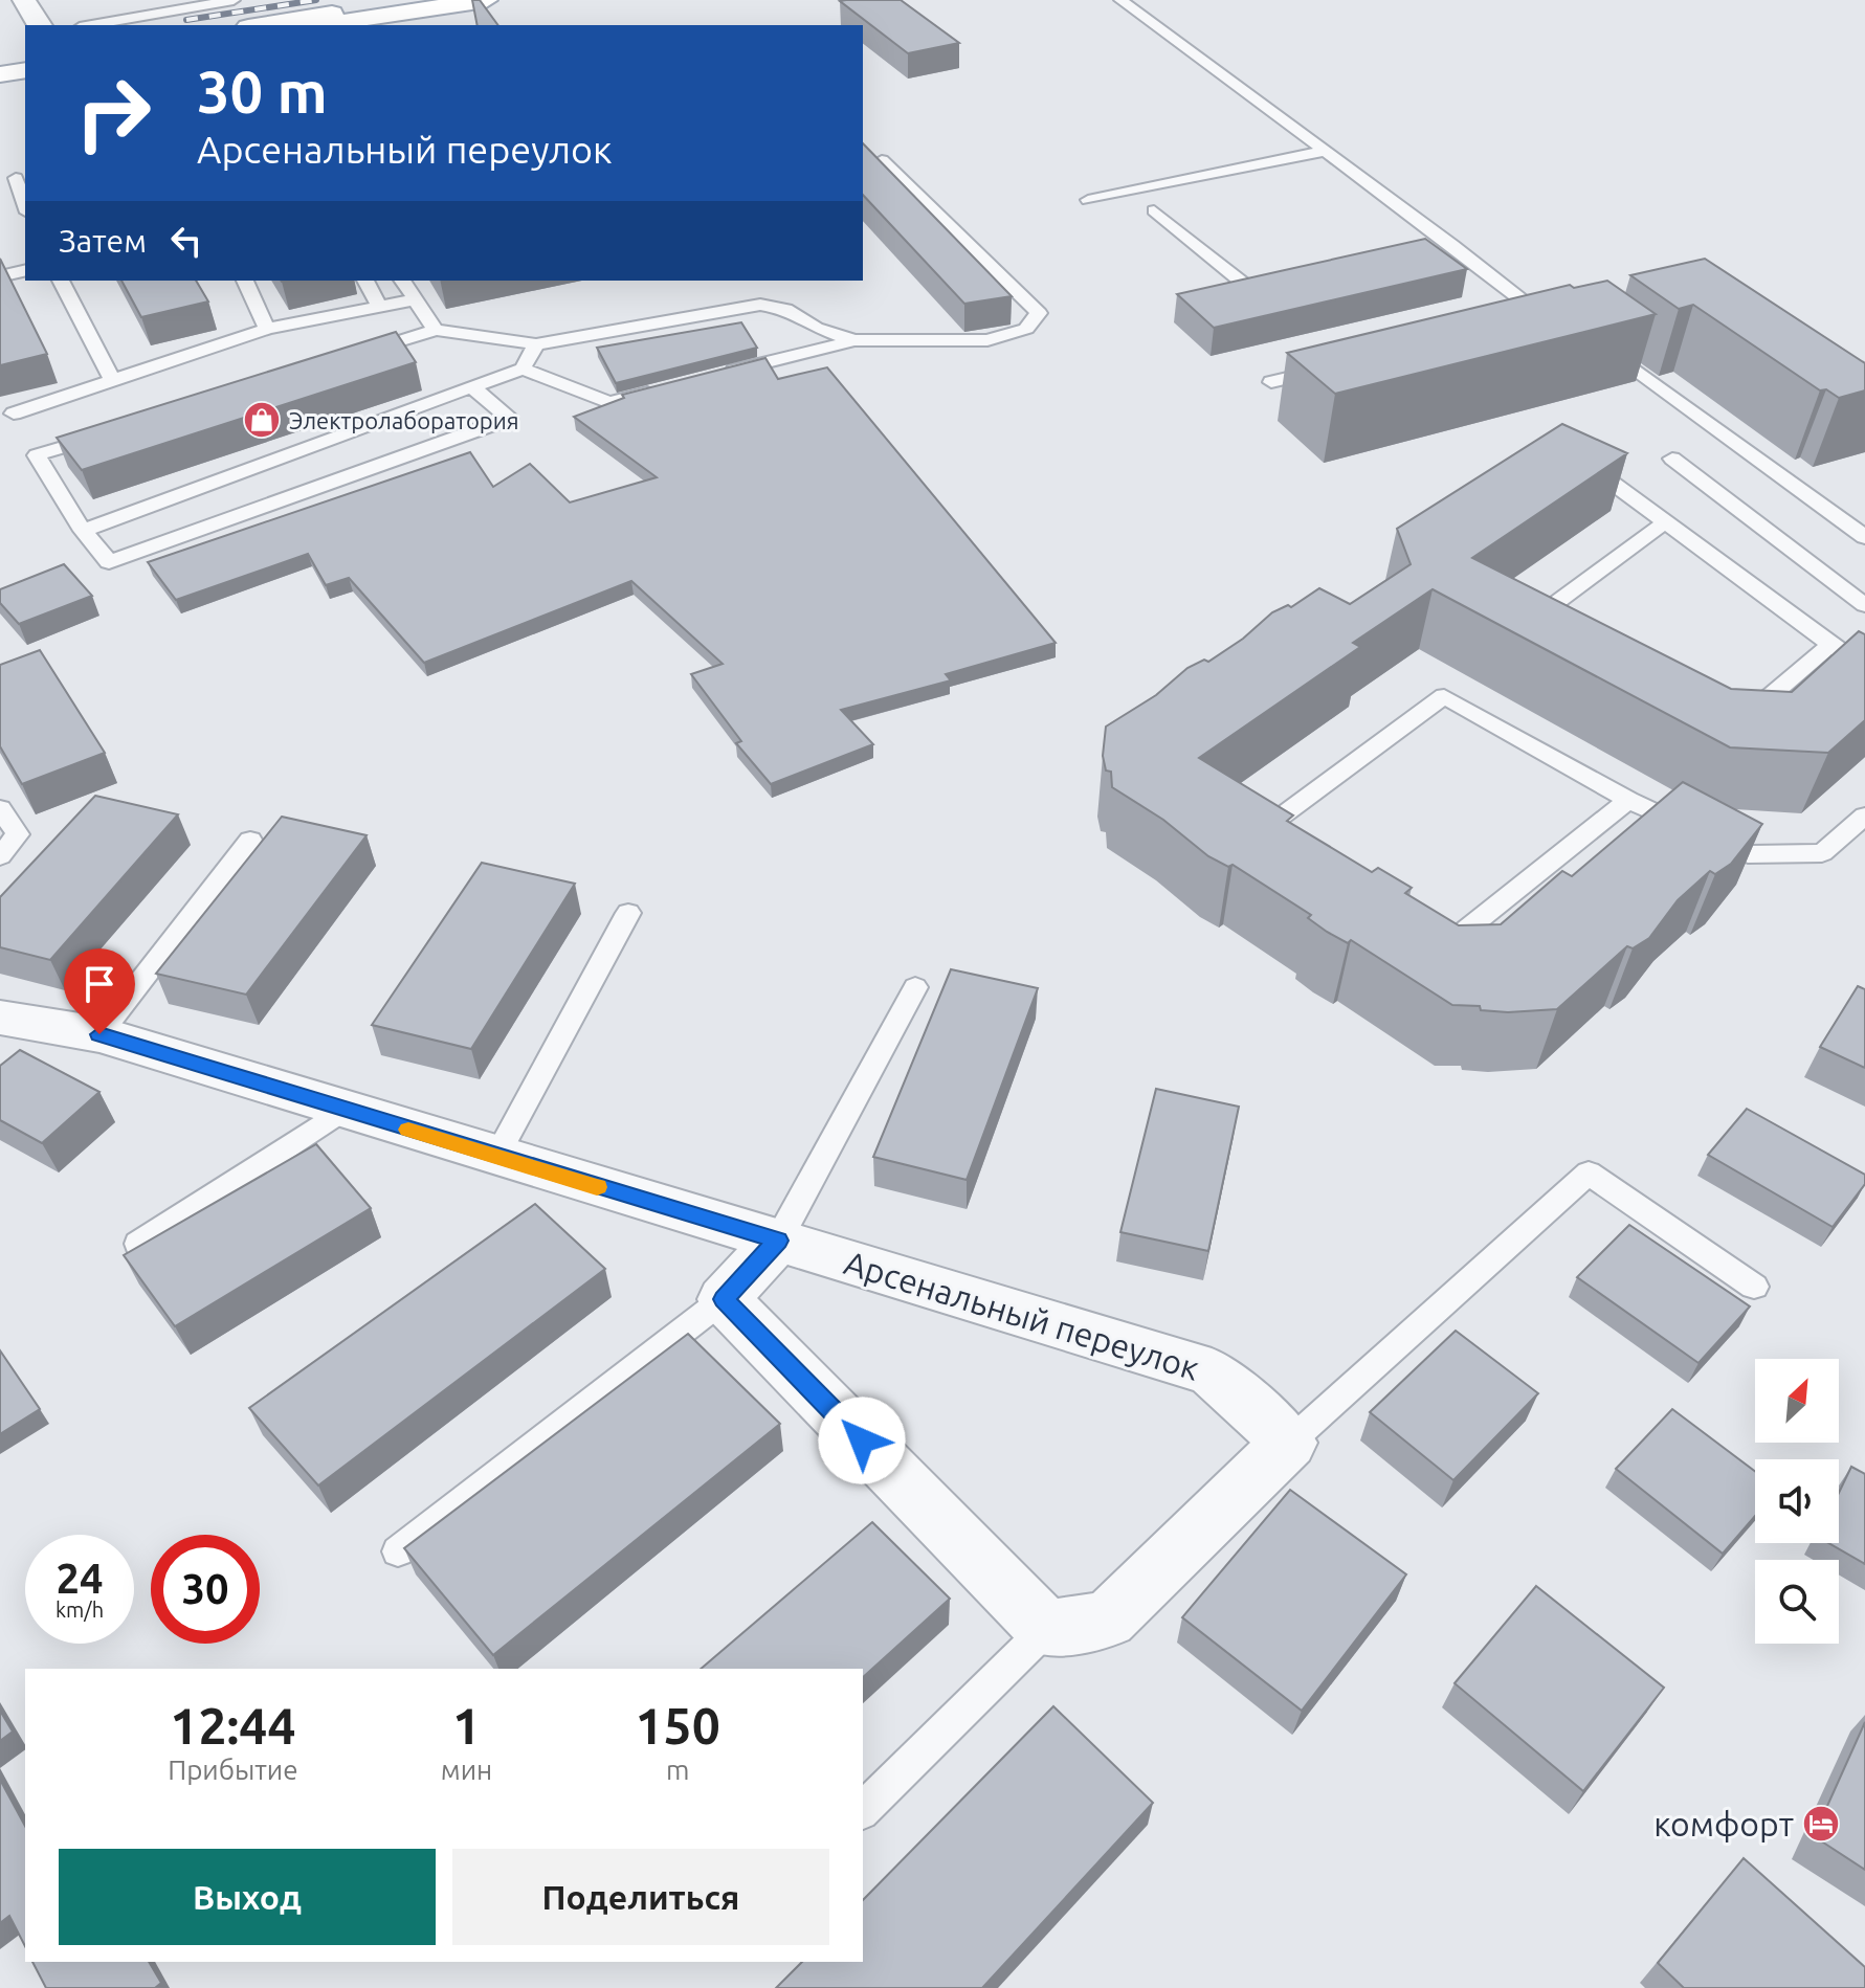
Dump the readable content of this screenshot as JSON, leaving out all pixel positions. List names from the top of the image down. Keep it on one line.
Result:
{"streets":{"street":["Арсенальный переулок"]},"places":{"shop":["Электролаборатория"],"hotel":["комфорт"]},"north":"top right","page":{"turn":["30 m","Арсенальный переулок"],"then":"Затем","speed":"24 km/h","limit":"30","eta":["12:44","Прибытие","1","мин","150","m"],"buttons":["Выход","Поделиться"]}}
